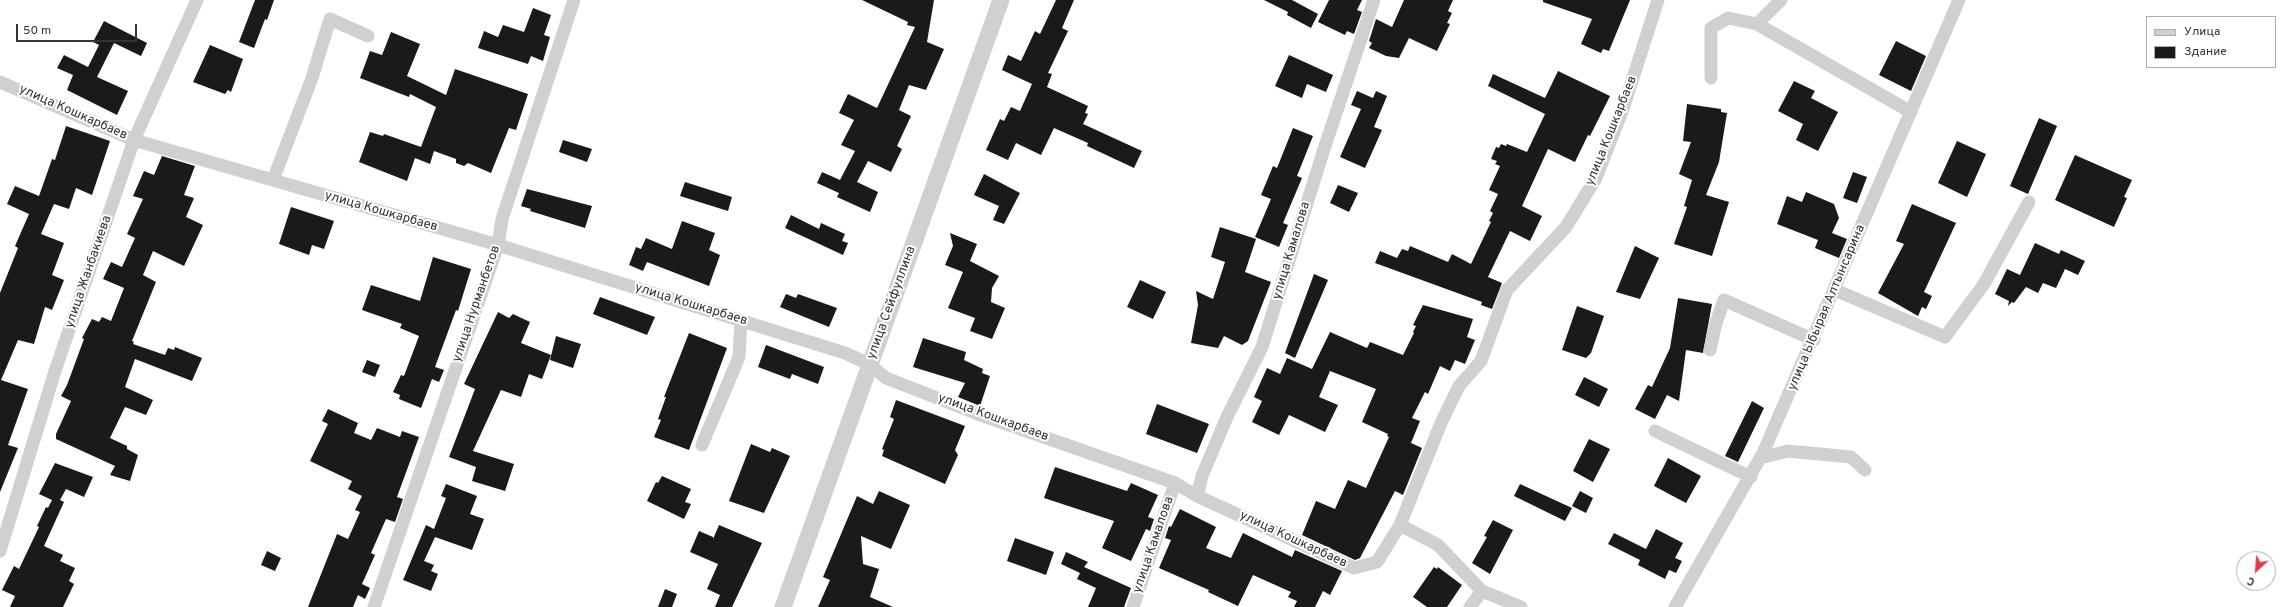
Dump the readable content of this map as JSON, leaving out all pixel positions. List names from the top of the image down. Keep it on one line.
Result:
{"streets":{"street":["улица Кошкарбаев","улица Камалова","улица Жанбакиева","улица Сейфуллина","улица Нурманбетов","улица Ыбырая Алтынсарина"]},"crossings":[["улица Кошкарбаев","улица Камалова"],["улица Кошкарбаев","улица Жанбакиева"],["улица Кошкарбаев","улица Сейфуллина"],["улица Кошкарбаев","улица Нурманбетов"]],"legend":["Улица","Здание"],"scale_bar":"50 m","north":"bottom left"}
